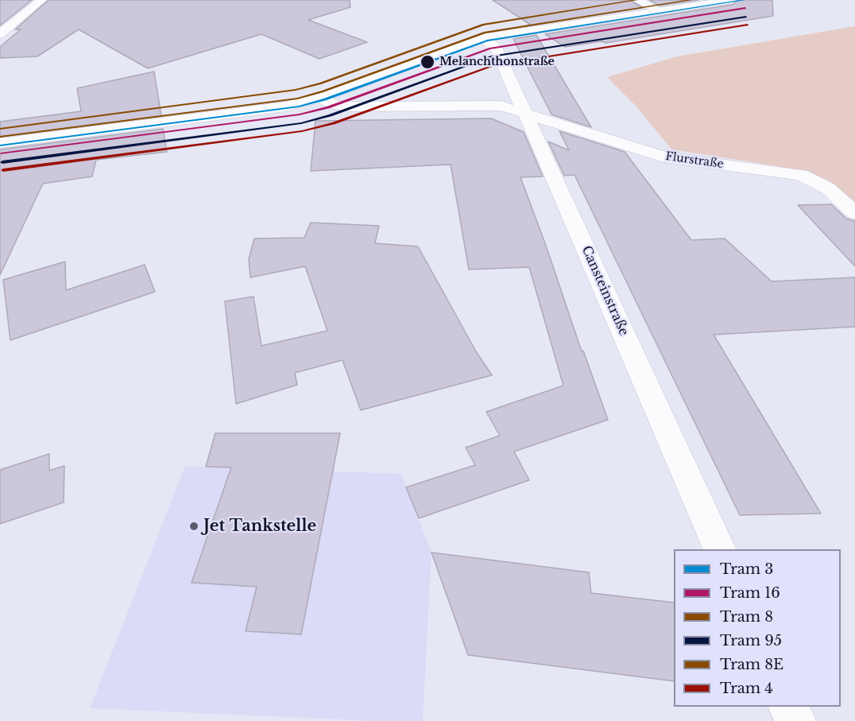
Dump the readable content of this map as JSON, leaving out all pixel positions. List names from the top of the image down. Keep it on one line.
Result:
{"streets":{"street":["Flurstraße","Cansteinstraße"]},"crossings":[["Flurstraße","Cansteinstraße"]],"places":["Melanchthonstraße","Jet Tankstelle"],"lines":["tram line 3","tram line 8","tram line 8E","tram line 16","tram line 95","tram line 4"],"legend":["Tram 3","Tram 16","Tram 8","Tram 95","Tram 8E","Tram 4"]}
